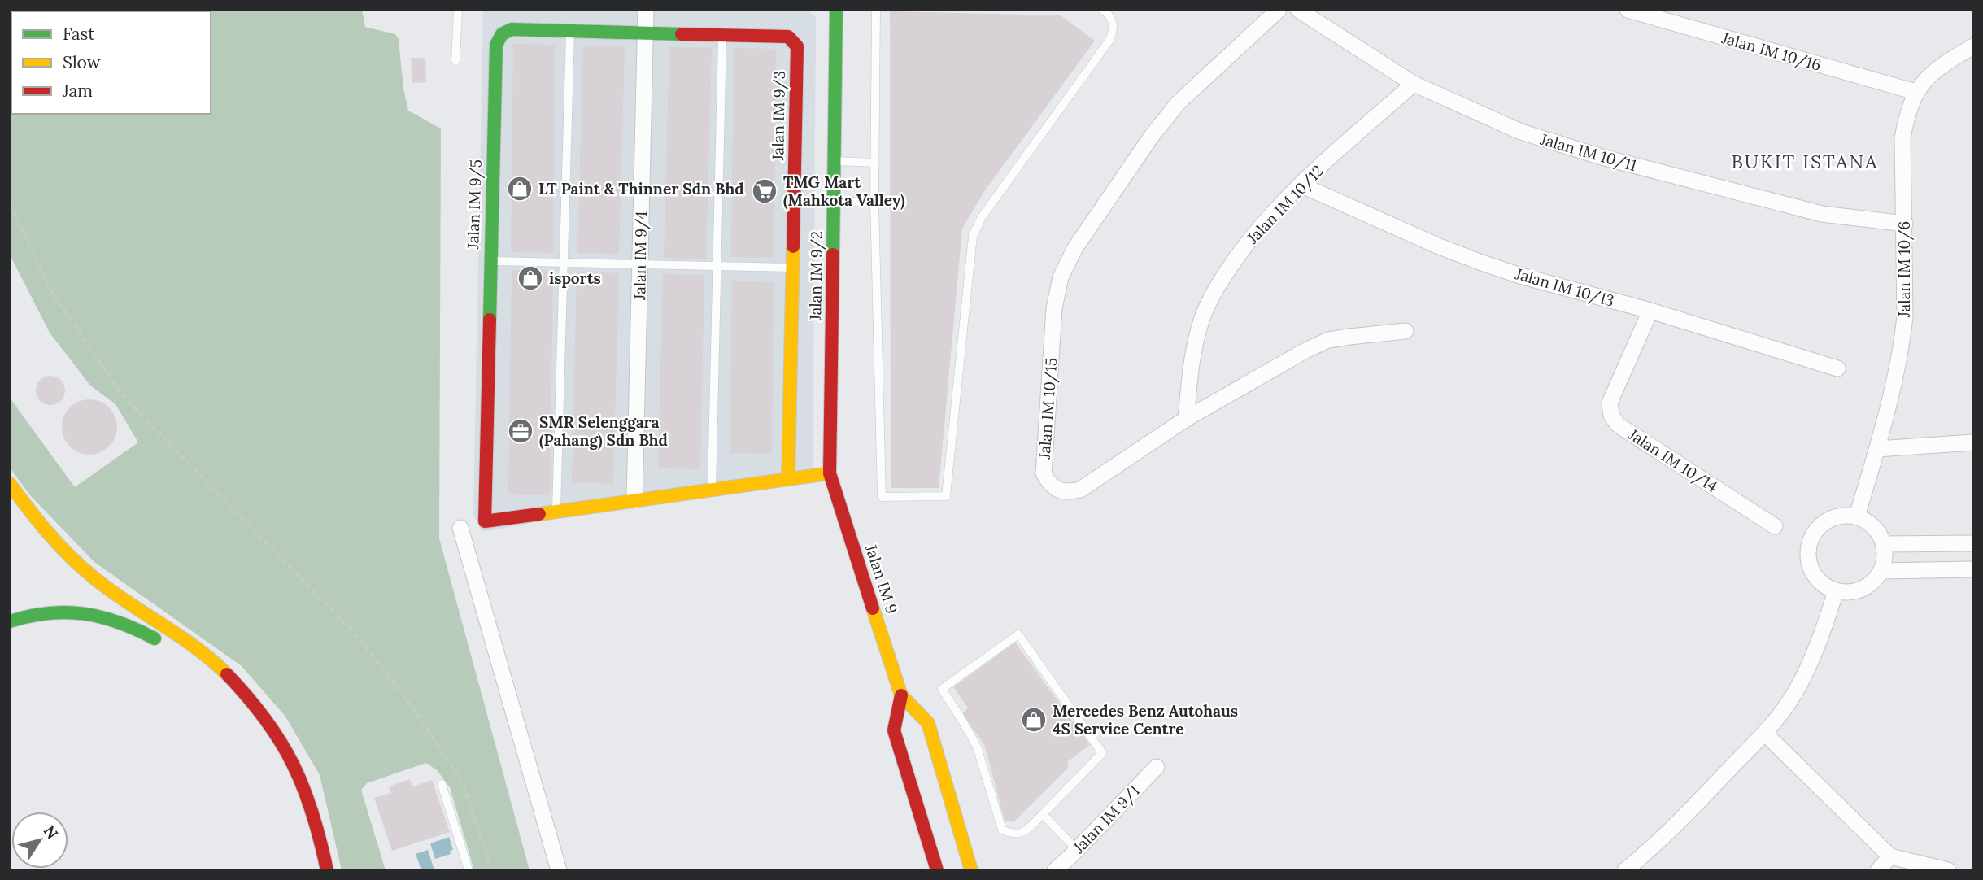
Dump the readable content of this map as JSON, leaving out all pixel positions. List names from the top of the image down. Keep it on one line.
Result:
{"streets":{"main road":["Jalan IM 9/3","Jalan IM 9/5","Jalan IM 9/2","Jalan IM 9"],"street":["Jalan IM 10/16","Jalan IM 10/11","Jalan IM 10/12","Jalan IM 9/4","Jalan IM 10/6","Jalan IM 10/13","Jalan IM 10/15","Jalan IM 10/14","Jalan IM 9/1"]},"crossings":[["Jalan IM 10/16","Jalan IM 10/6"],["Jalan IM 9/3","Jalan IM 9/5"],["Jalan IM 9/3","Jalan IM 9/4"],["Jalan IM 10/11","Jalan IM 10/12"],["Jalan IM 10/11","Jalan IM 10/6"],["Jalan IM 9/5","Jalan IM 9/4"],["Jalan IM 10/12","Jalan IM 10/13"],["Jalan IM 10/12","Jalan IM 10/15"],["Jalan IM 9/2","Jalan IM 9"],["Jalan IM 10/13","Jalan IM 10/14"]],"districts":["BUKIT ISTANA"],"places":{"shop":["LT Paint & Thinner Sdn Bhd","isports","Mercedes Benz Autohaus 4S Service Centre"],"supermarket":["TMG Mart (Mahkota Valley)"],"office":["SMR Selenggara (Pahang) Sdn Bhd"]},"legend":["Fast","Slow","Jam"],"north":"top right"}
